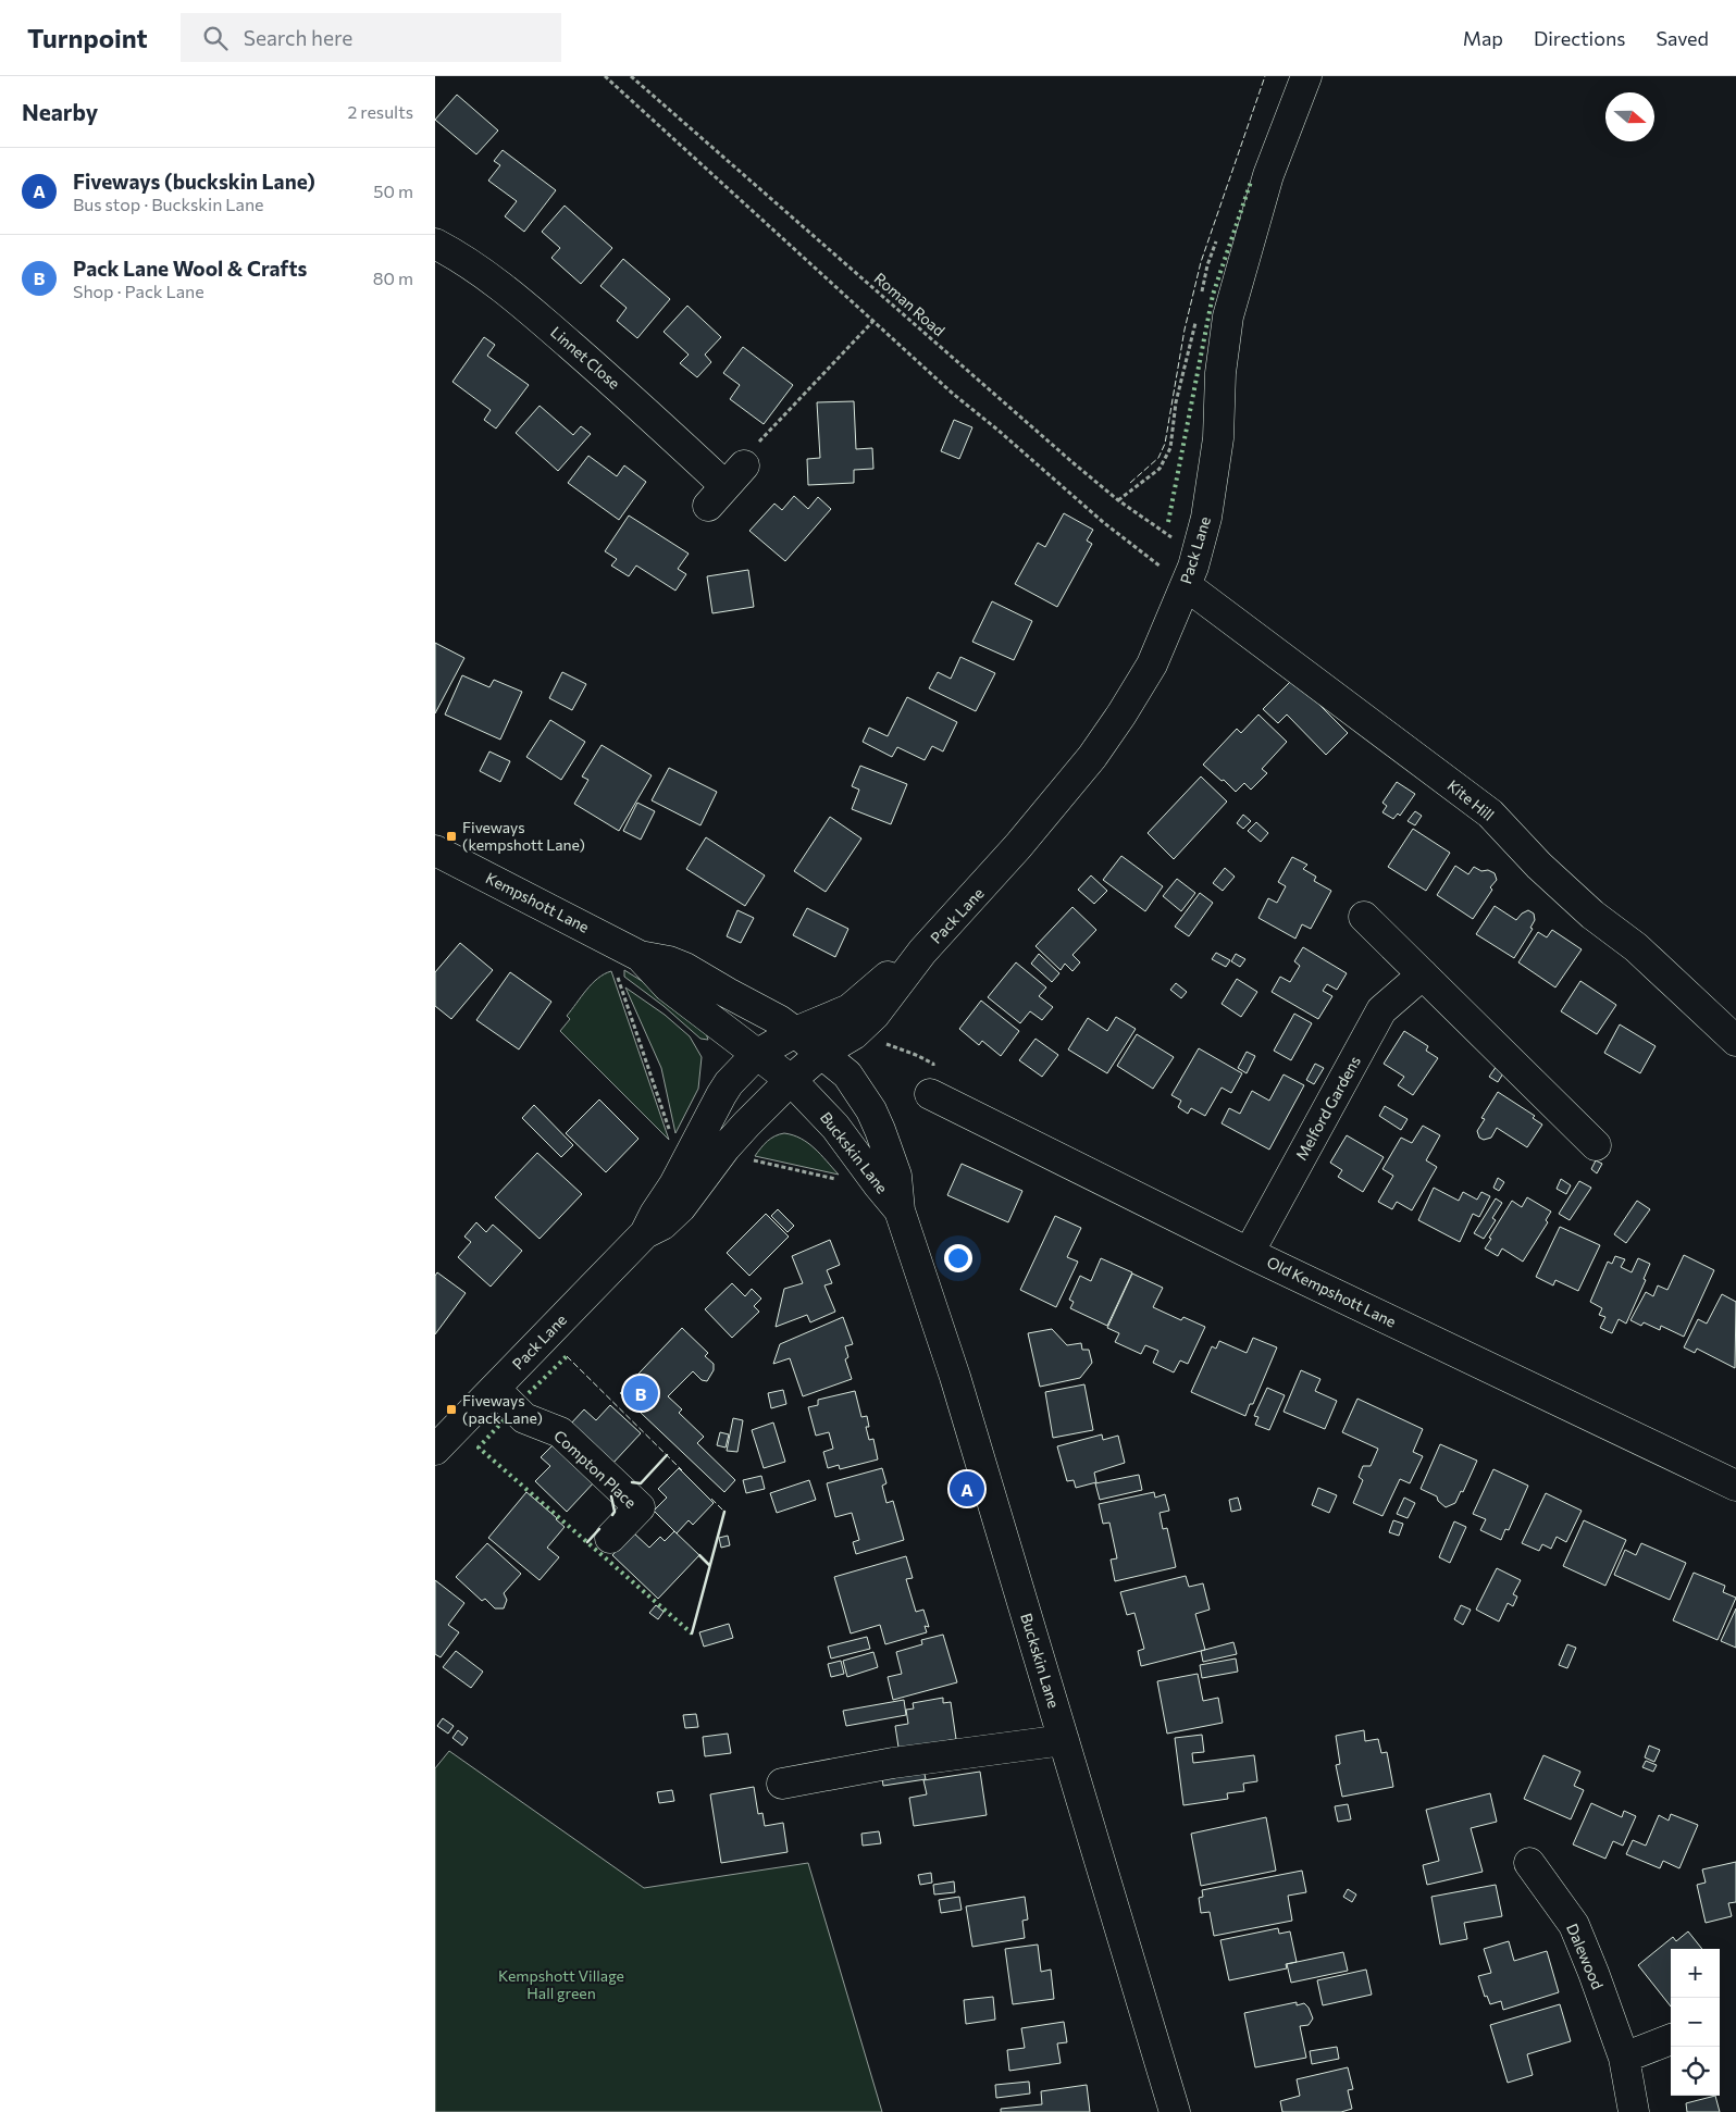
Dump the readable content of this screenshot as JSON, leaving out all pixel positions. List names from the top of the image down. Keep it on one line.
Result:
{"streets":{"street":["Linnet Close","Pack Lane","Kite Hill","Kempshott Lane","Melford Gardens","Buckskin Lane","Old Kempshott Lane","Compton Place","Dalewood"],"path":["Roman Road"]},"crossings":[["Pack Lane","Kite Hill"],["Pack Lane","Kempshott Lane"],["Pack Lane","Buckskin Lane"],["Pack Lane","Compton Place"],["Kempshott Lane","Buckskin Lane"],["Melford Gardens","Old Kempshott Lane"]],"parks":["Kempshott Village Hall green"],"places":{"transit":["Fiveways (kempshott Lane)","Fiveways (pack Lane)"]},"north":"right","page":{"header":"Turnpoint","search":"Search here","nav":["Map","Directions","Saved"],"heading":["Nearby","2 results"],"list":[{"mark":"A","name":"Fiveways (buckskin Lane)","note":"Bus stop · Buckskin Lane","value":"50 m"},{"mark":"B","name":"Pack Lane Wool & Crafts","note":"Shop · Pack Lane","value":"80 m"}],"pins":["B","A"],"map_buttons":["+","−"]}}
